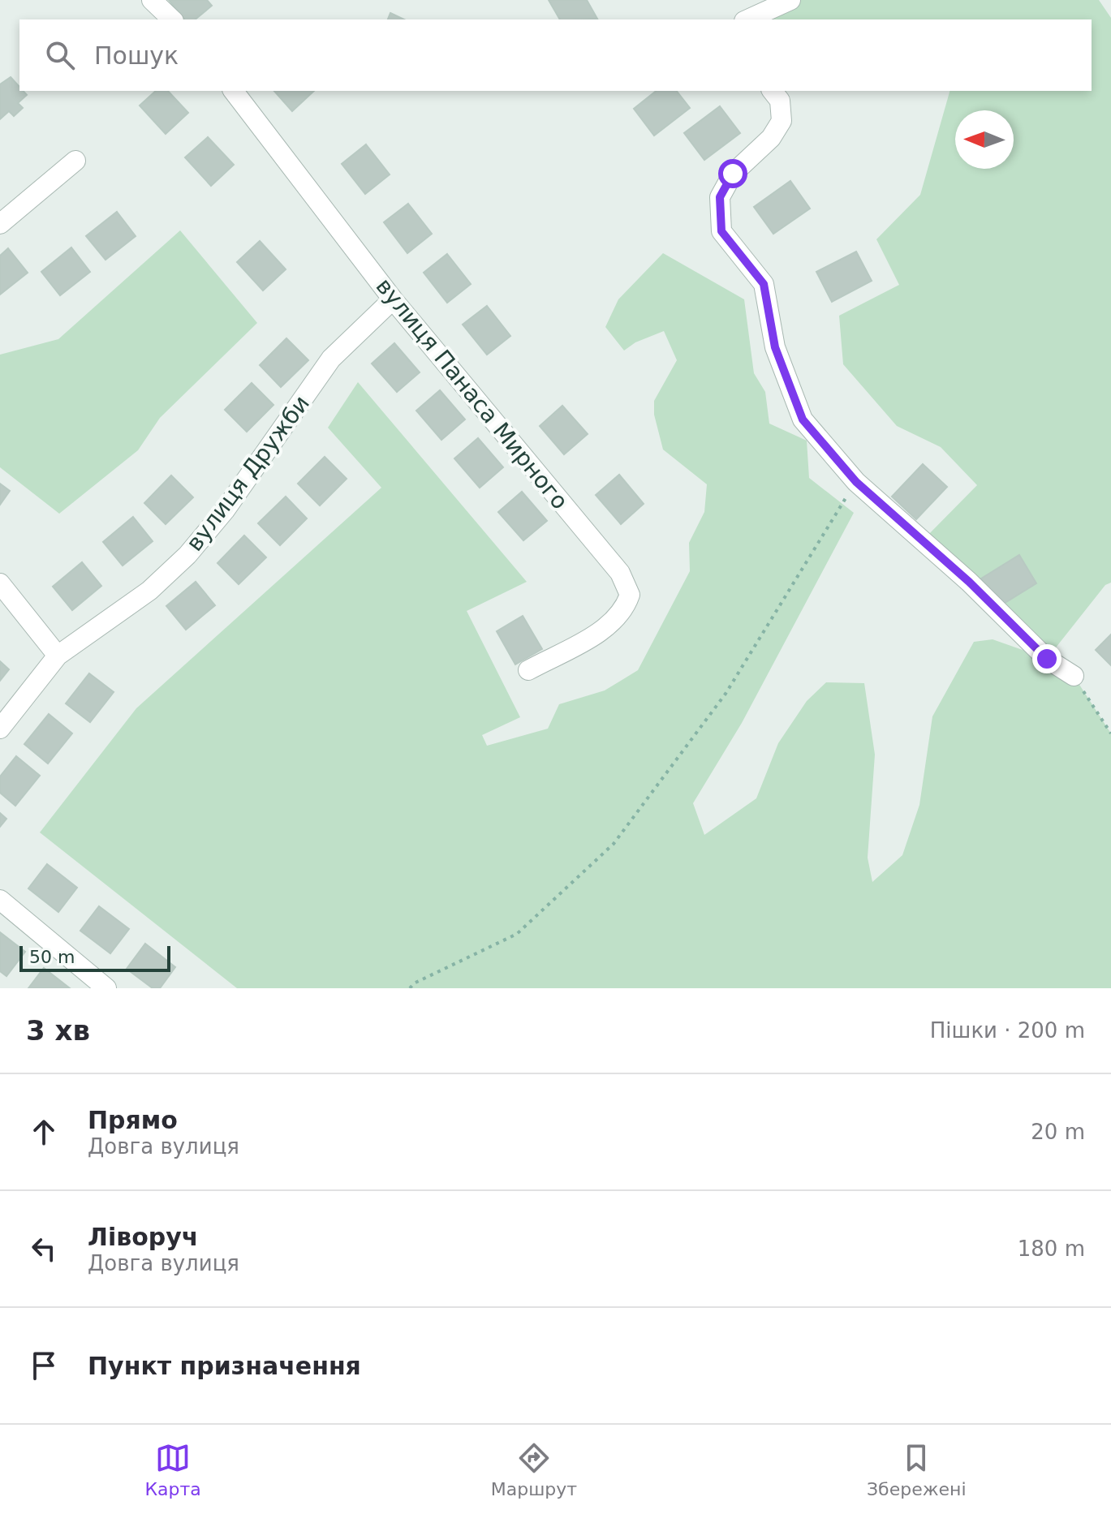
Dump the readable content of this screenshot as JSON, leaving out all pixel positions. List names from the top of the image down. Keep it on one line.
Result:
{"streets":{"street":["вулиця Панаса Мирного","вулиця Дружби"]},"crossings":[["вулиця Панаса Мирного","вулиця Дружби"]],"scale_bar":"50 m","north":"left","page":{"search":"Пошук","scale":"50 m","heading":["3 хв","Пішки · 200 m"],"list":[["Прямо","Довга вулиця","20 m"],["Ліворуч","Довга вулиця","180 m"],"Пункт призначення"],"nav":["Карта","Маршрут","Збережені"]}}
